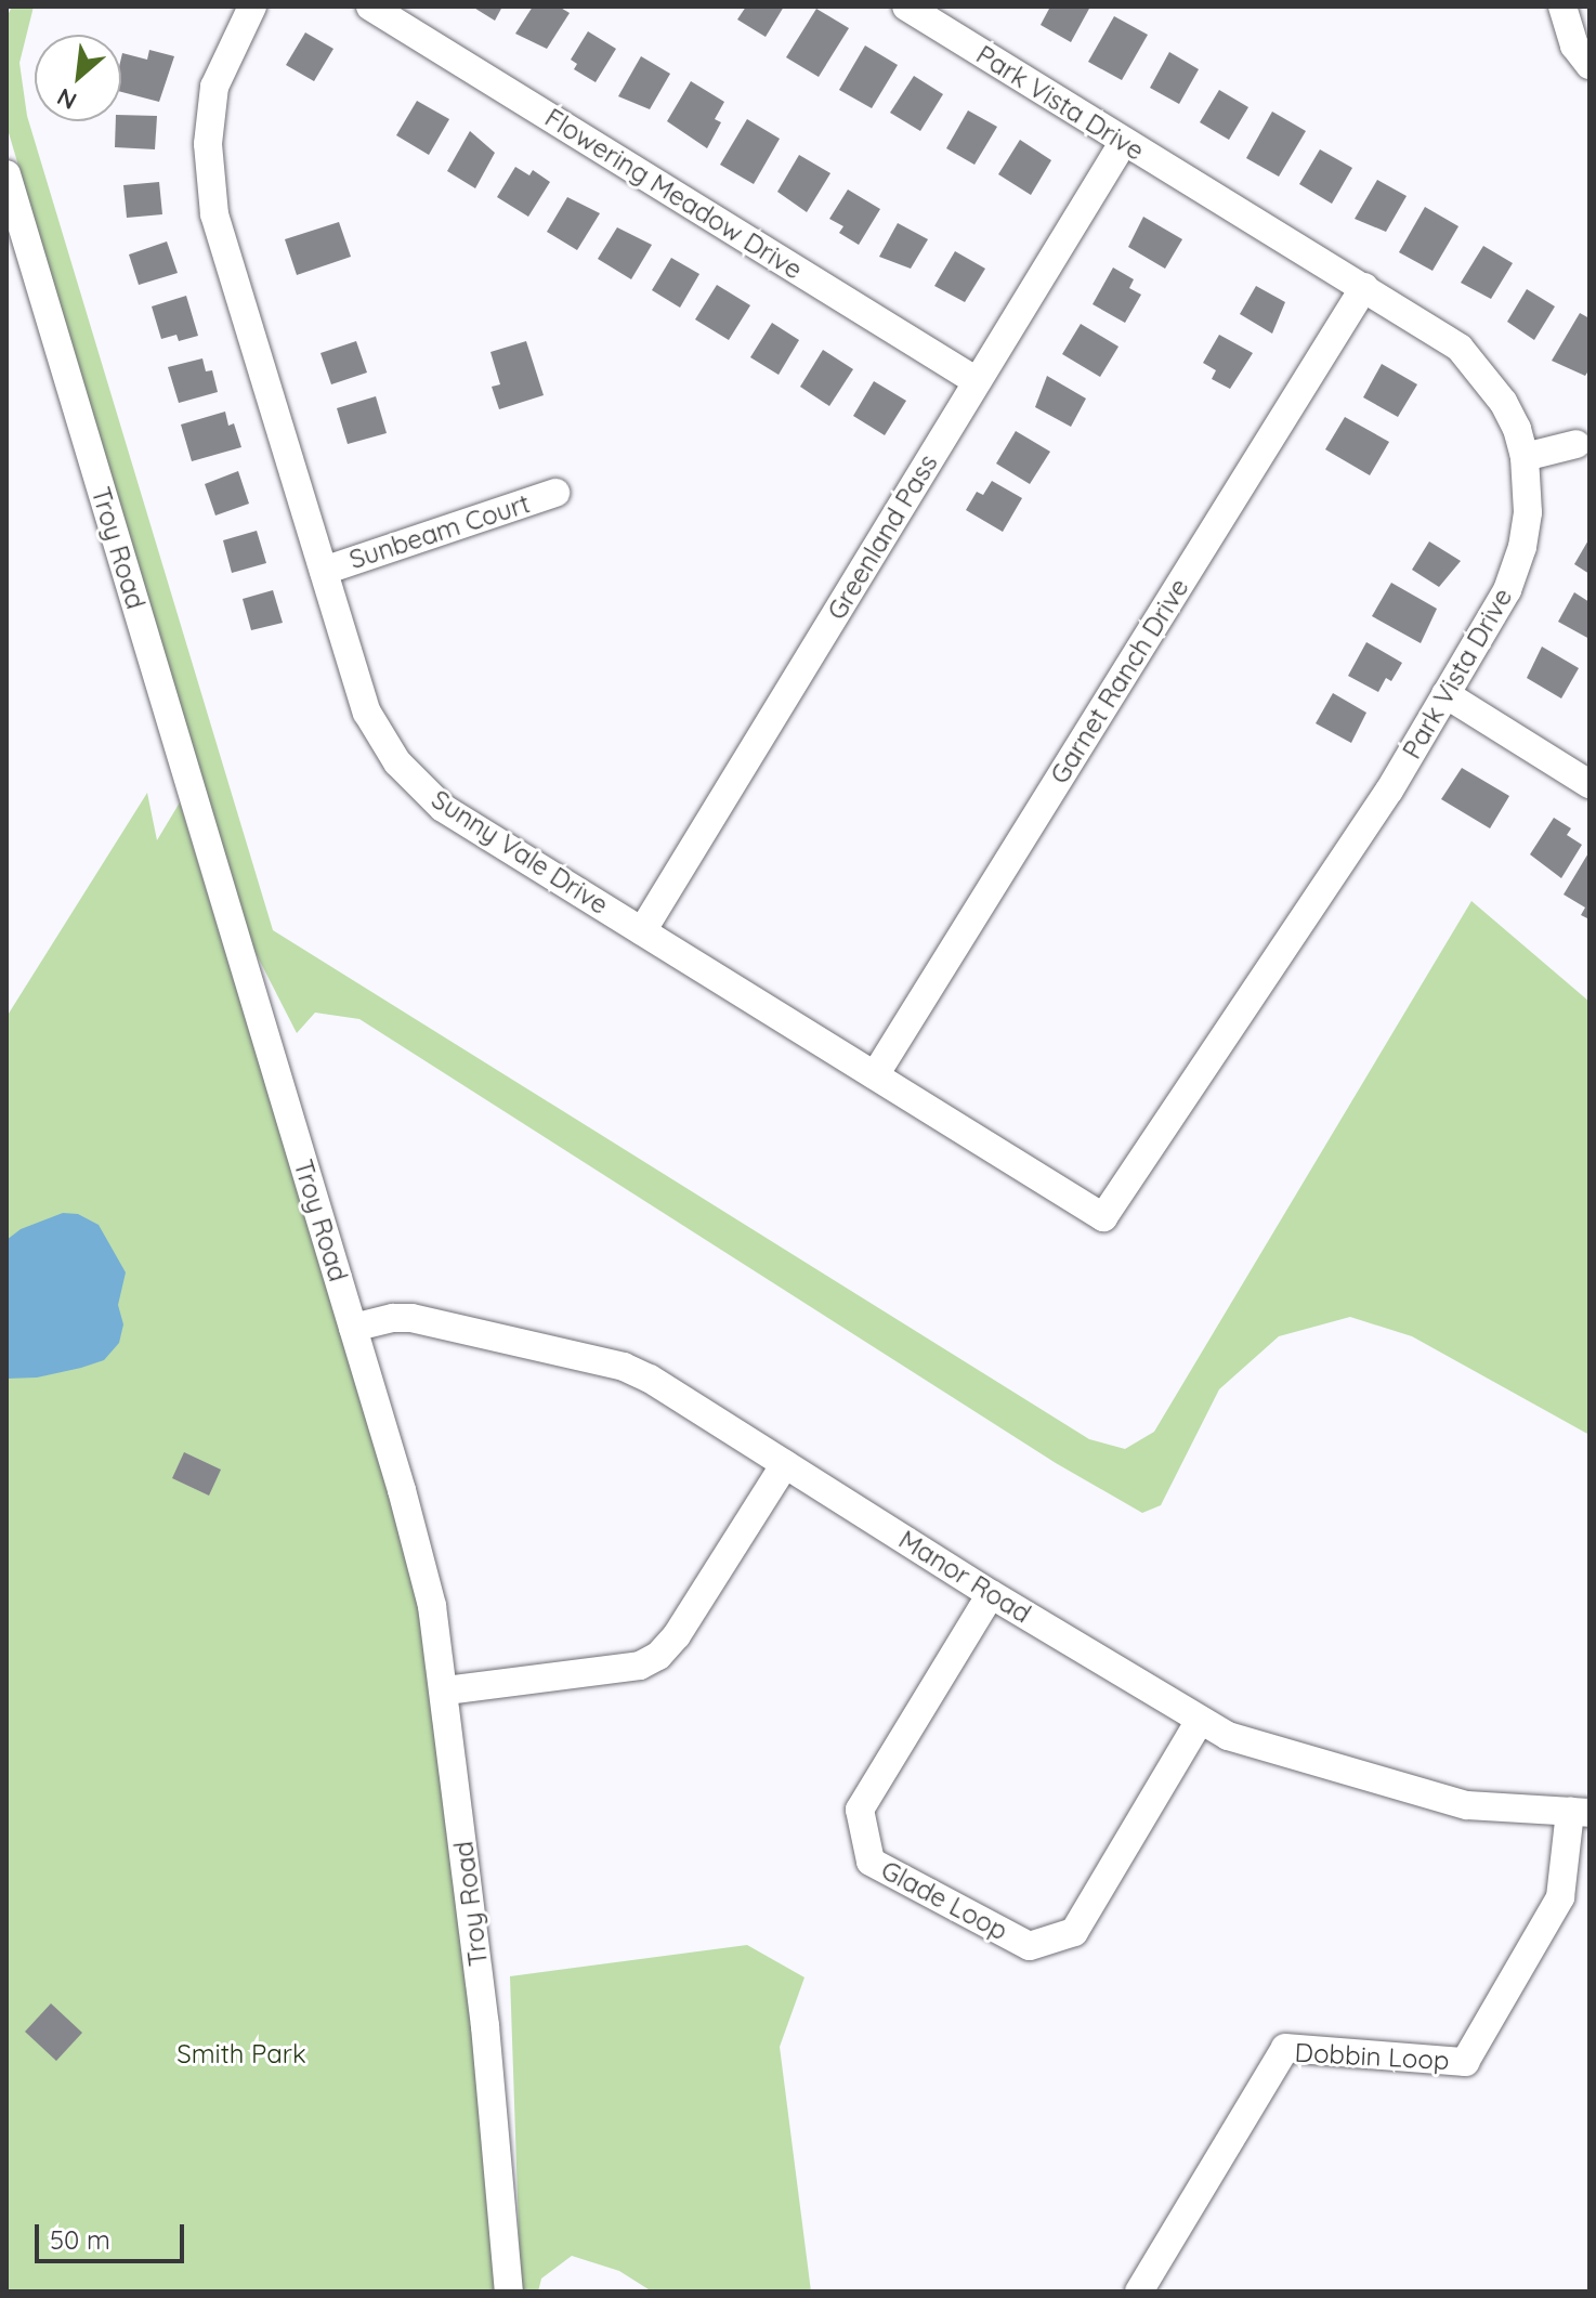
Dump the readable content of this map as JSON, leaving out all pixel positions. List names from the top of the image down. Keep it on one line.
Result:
{"streets":{"street":["Park Vista Drive","Flowering Meadow Drive","Sunbeam Court","Greenland Pass","Troy Road","Garnet Ranch Drive","Sunny Vale Drive","Manor Road","Glade Loop","Dobbin Loop"]},"crossings":[["Park Vista Drive","Greenland Pass"],["Park Vista Drive","Garnet Ranch Drive"],["Park Vista Drive","Sunny Vale Drive"],["Flowering Meadow Drive","Greenland Pass"],["Sunbeam Court","Sunny Vale Drive"],["Greenland Pass","Sunny Vale Drive"],["Troy Road","Manor Road"],["Garnet Ranch Drive","Sunny Vale Drive"],["Manor Road","Glade Loop"],["Manor Road","Dobbin Loop"]],"parks":["Smith Park"],"scale_bar":"50 m","north":"bottom left"}
